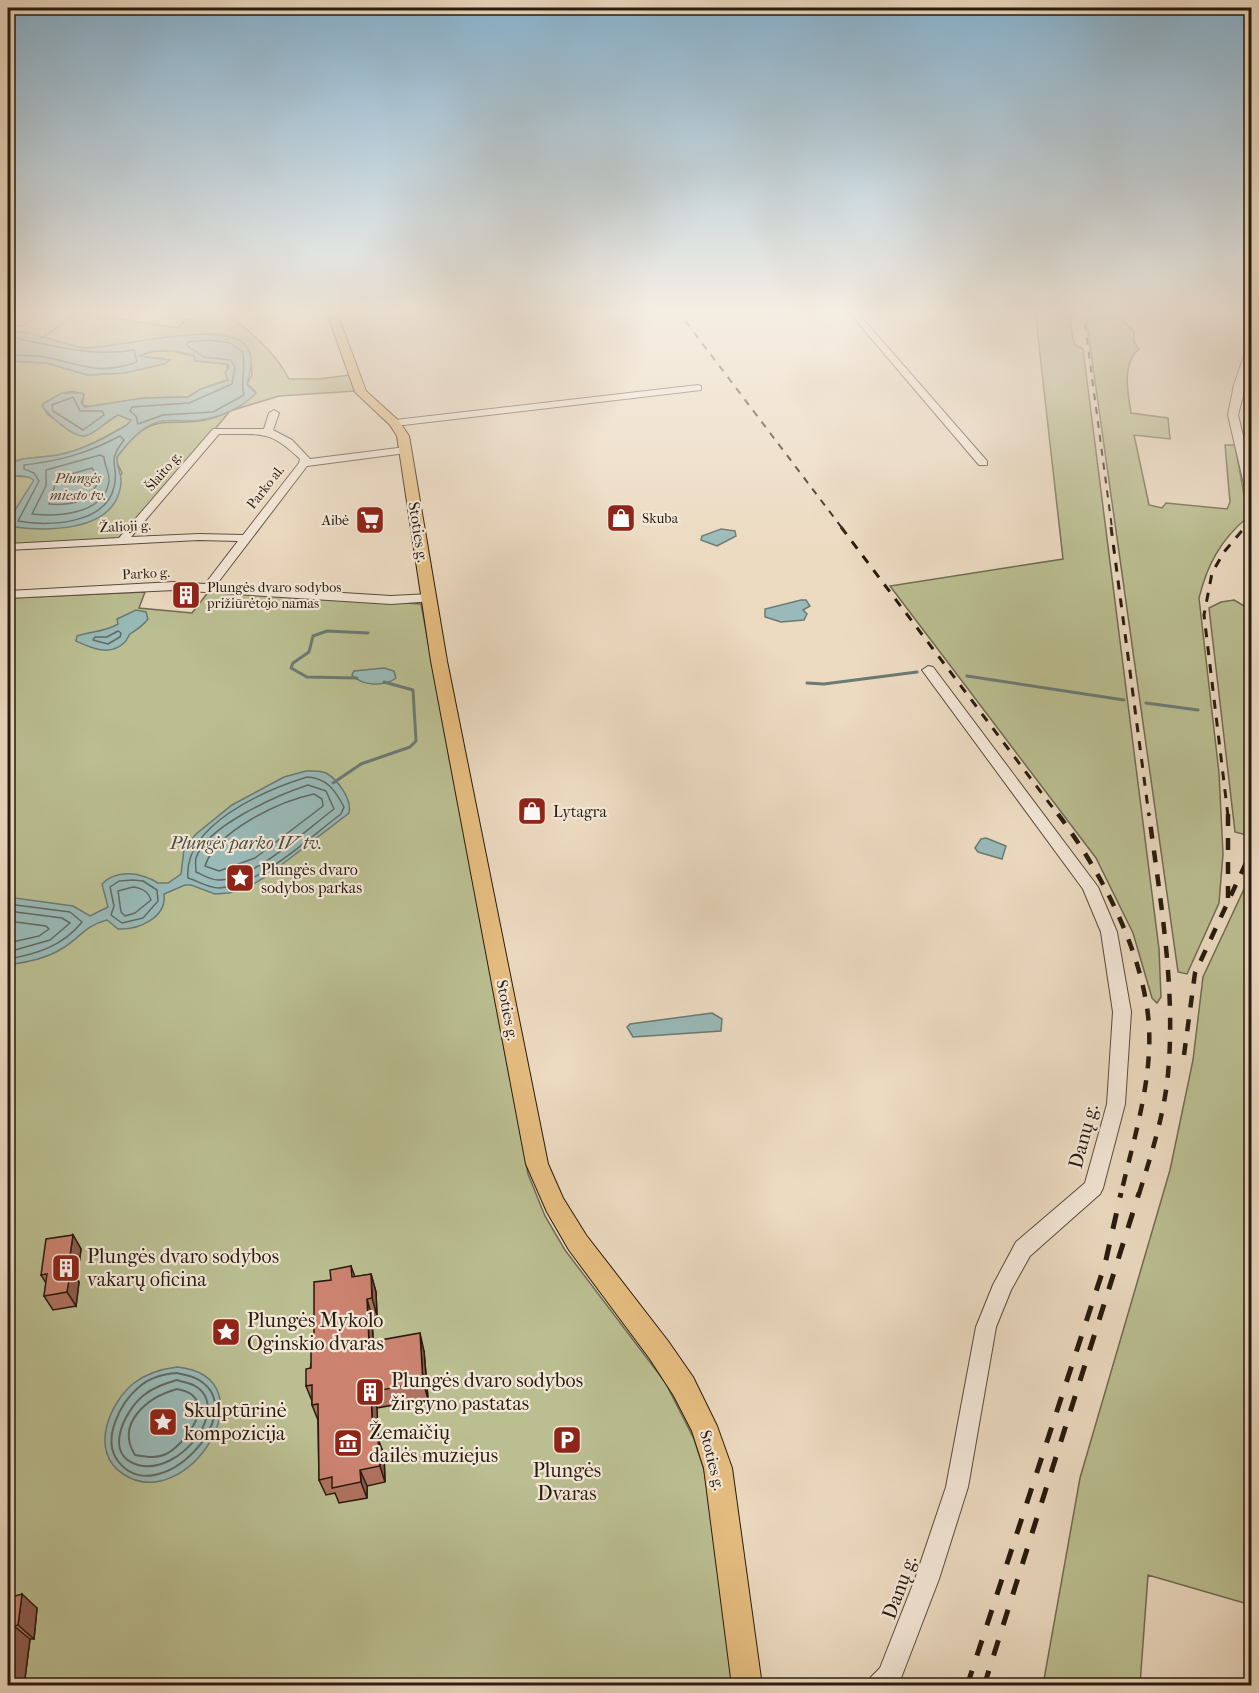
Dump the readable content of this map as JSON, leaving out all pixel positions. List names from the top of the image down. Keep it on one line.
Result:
{"streets":{"main road":["Stoties g."],"street":["Šlaito g.","Parko al.","Žalioji g.","Parko g.","Danų g."]},"crossings":[["Šlaito g.","Parko al."],["Šlaito g.","Žalioji g."],["Parko al.","Žalioji g."],["Parko al.","Parko g."],["Stoties g.","Parko g."]],"water":["Plungės miesto tv.","Plungės parko IV tv."],"places":{"shop":["Skuba","Lytagra"],"supermarket":["Aibė"],"building":["Plungės dvaro sodybos prižiūrėtojo namas","Plungės dvaro sodybos vakarų oficina","Plungės dvaro sodybos žirgyno pastatas"],"place":["Plungės dvaro sodybos parkas","Plungės Mykolo Oginskio dvaras","Skulptūrinė kompozicija"],"parking":["Plungės Dvaras"],"museum":["Žemaičių dailės muziejus"]}}
